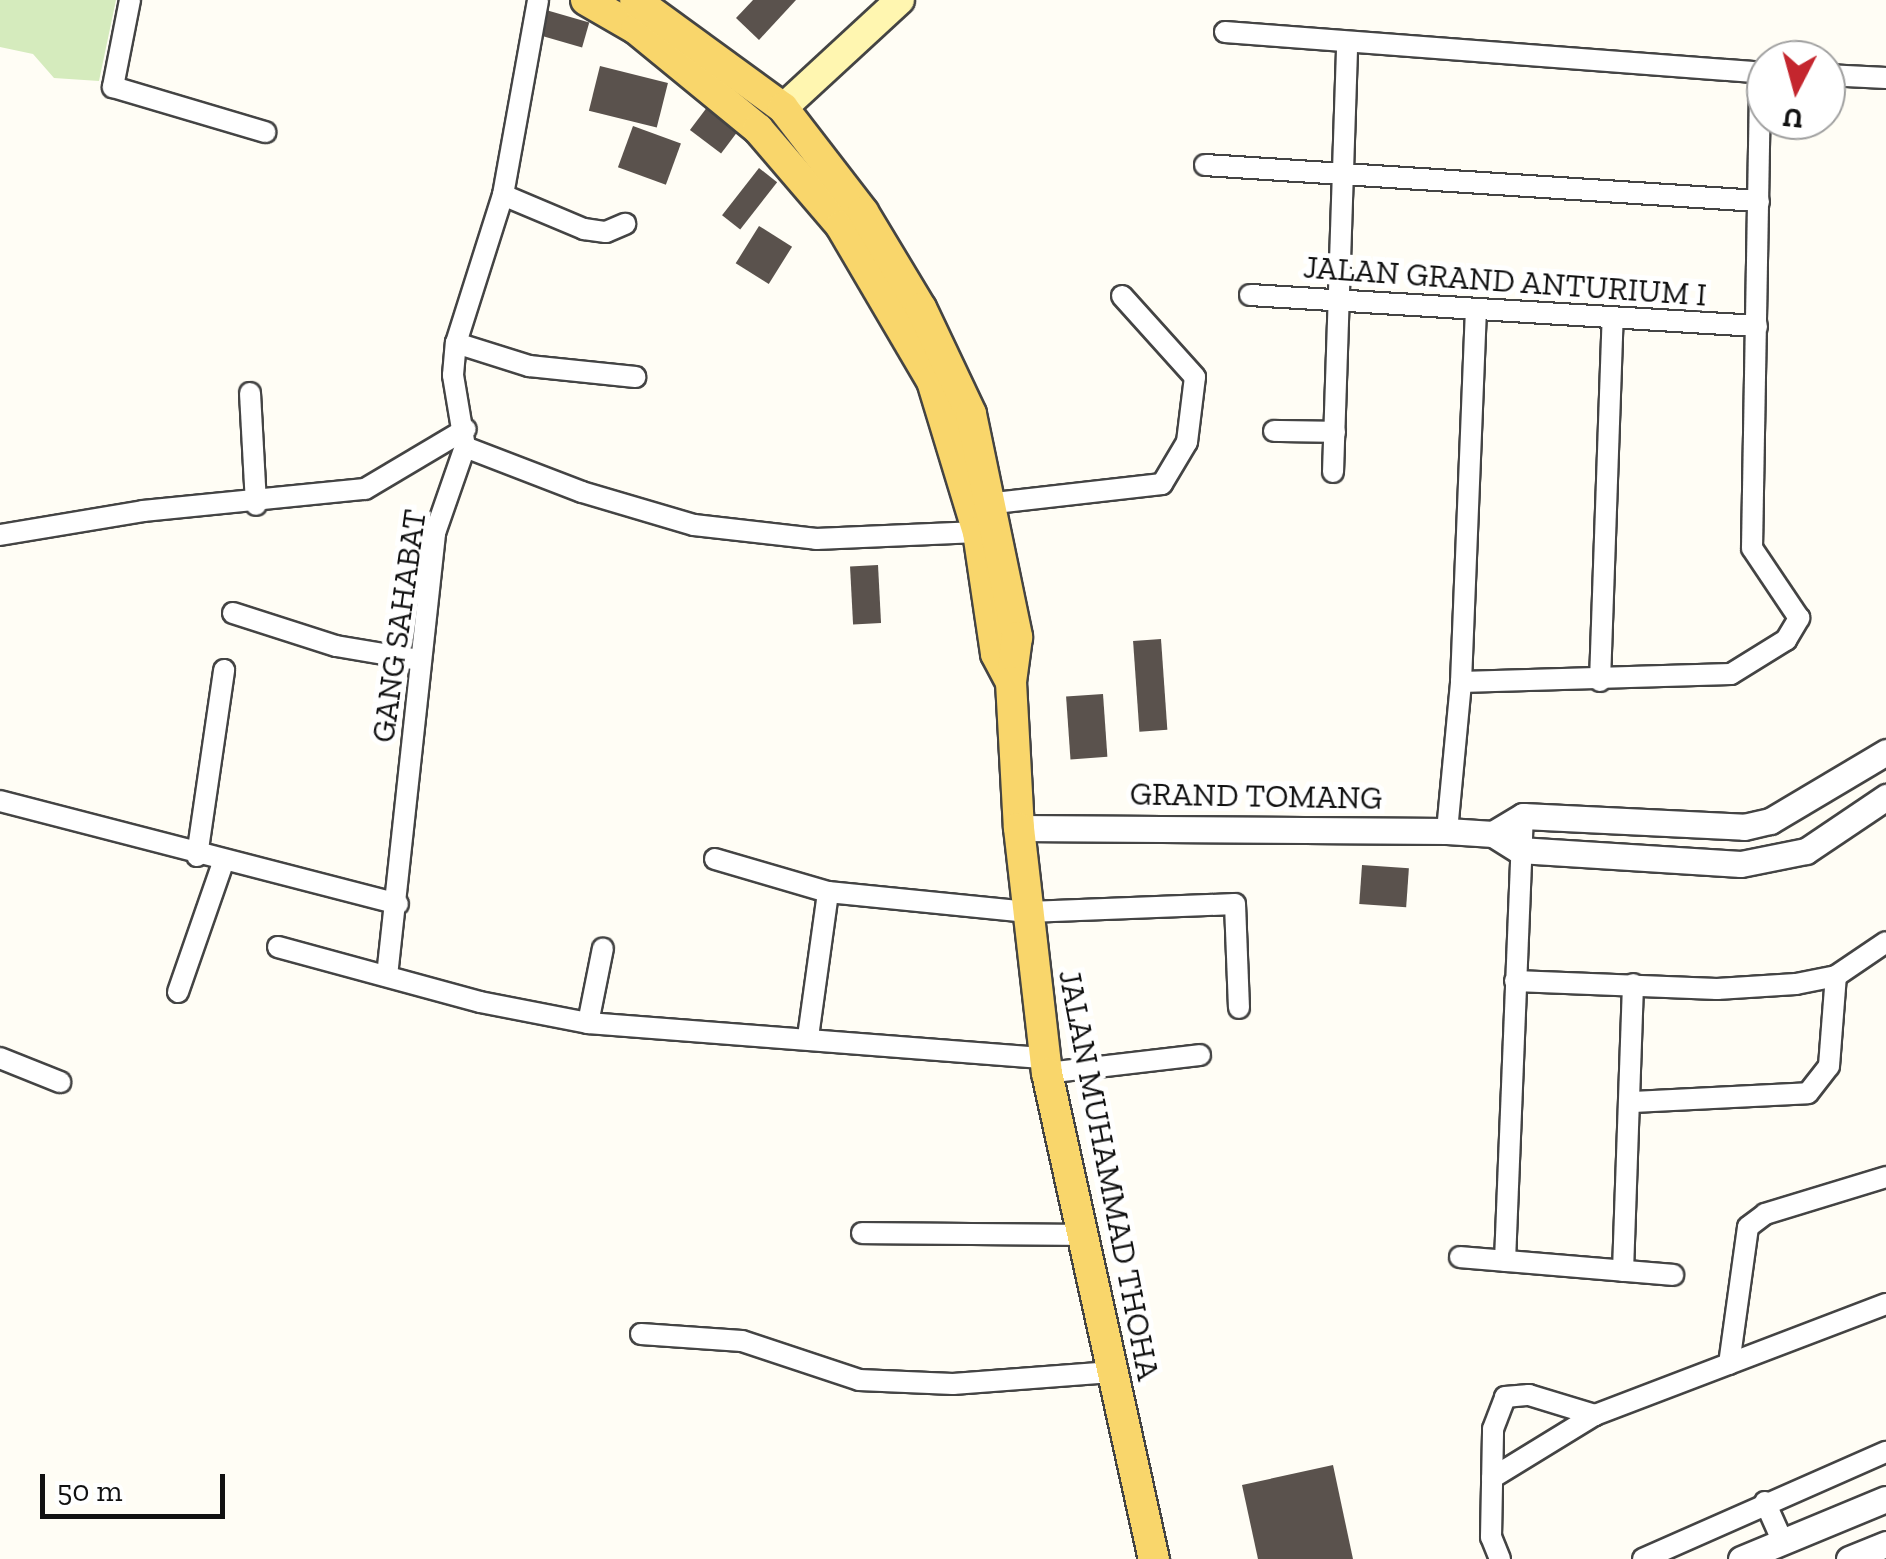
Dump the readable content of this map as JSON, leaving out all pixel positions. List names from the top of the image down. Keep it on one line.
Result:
{"streets":{"main road":["JALAN MUHAMMAD THOHA"],"street":["JALAN GRAND ANTURIUM I","GANG SAHABAT","GRAND TOMANG"]},"crossings":[["GRAND TOMANG","JALAN MUHAMMAD THOHA"]],"scale_bar":"50 m","north":"bottom"}
